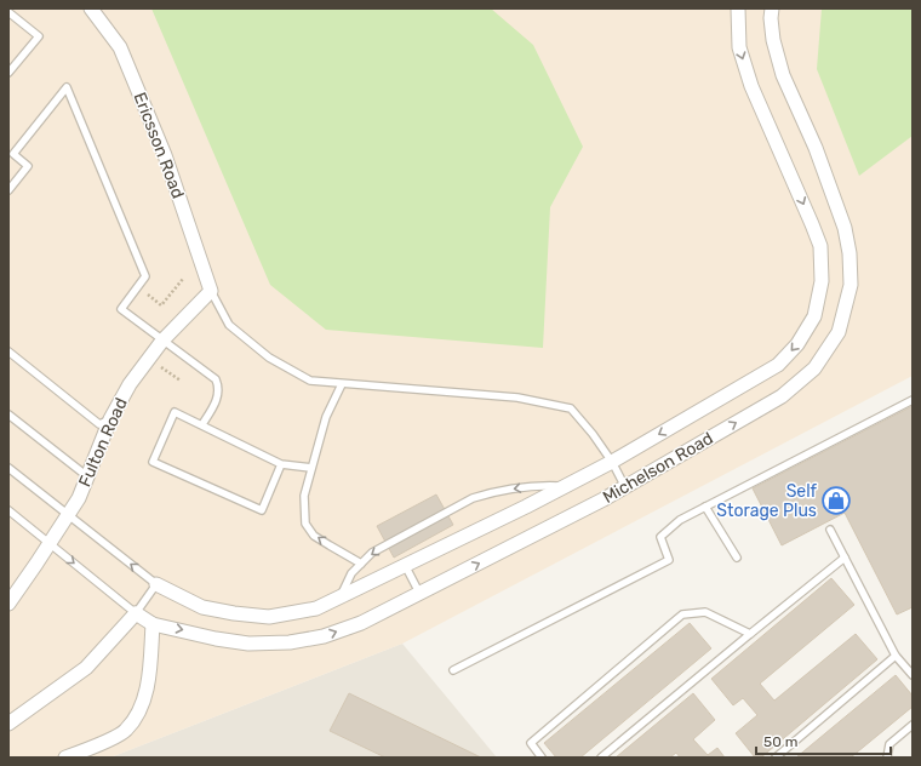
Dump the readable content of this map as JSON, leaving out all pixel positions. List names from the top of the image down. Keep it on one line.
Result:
{"streets":{"street":["Ericsson Road","Fulton Road","Michelson Road"]},"crossings":[["Ericsson Road","Fulton Road"]],"places":{"shop":["Self Storage Plus"]},"scale_bar":"50 m"}
